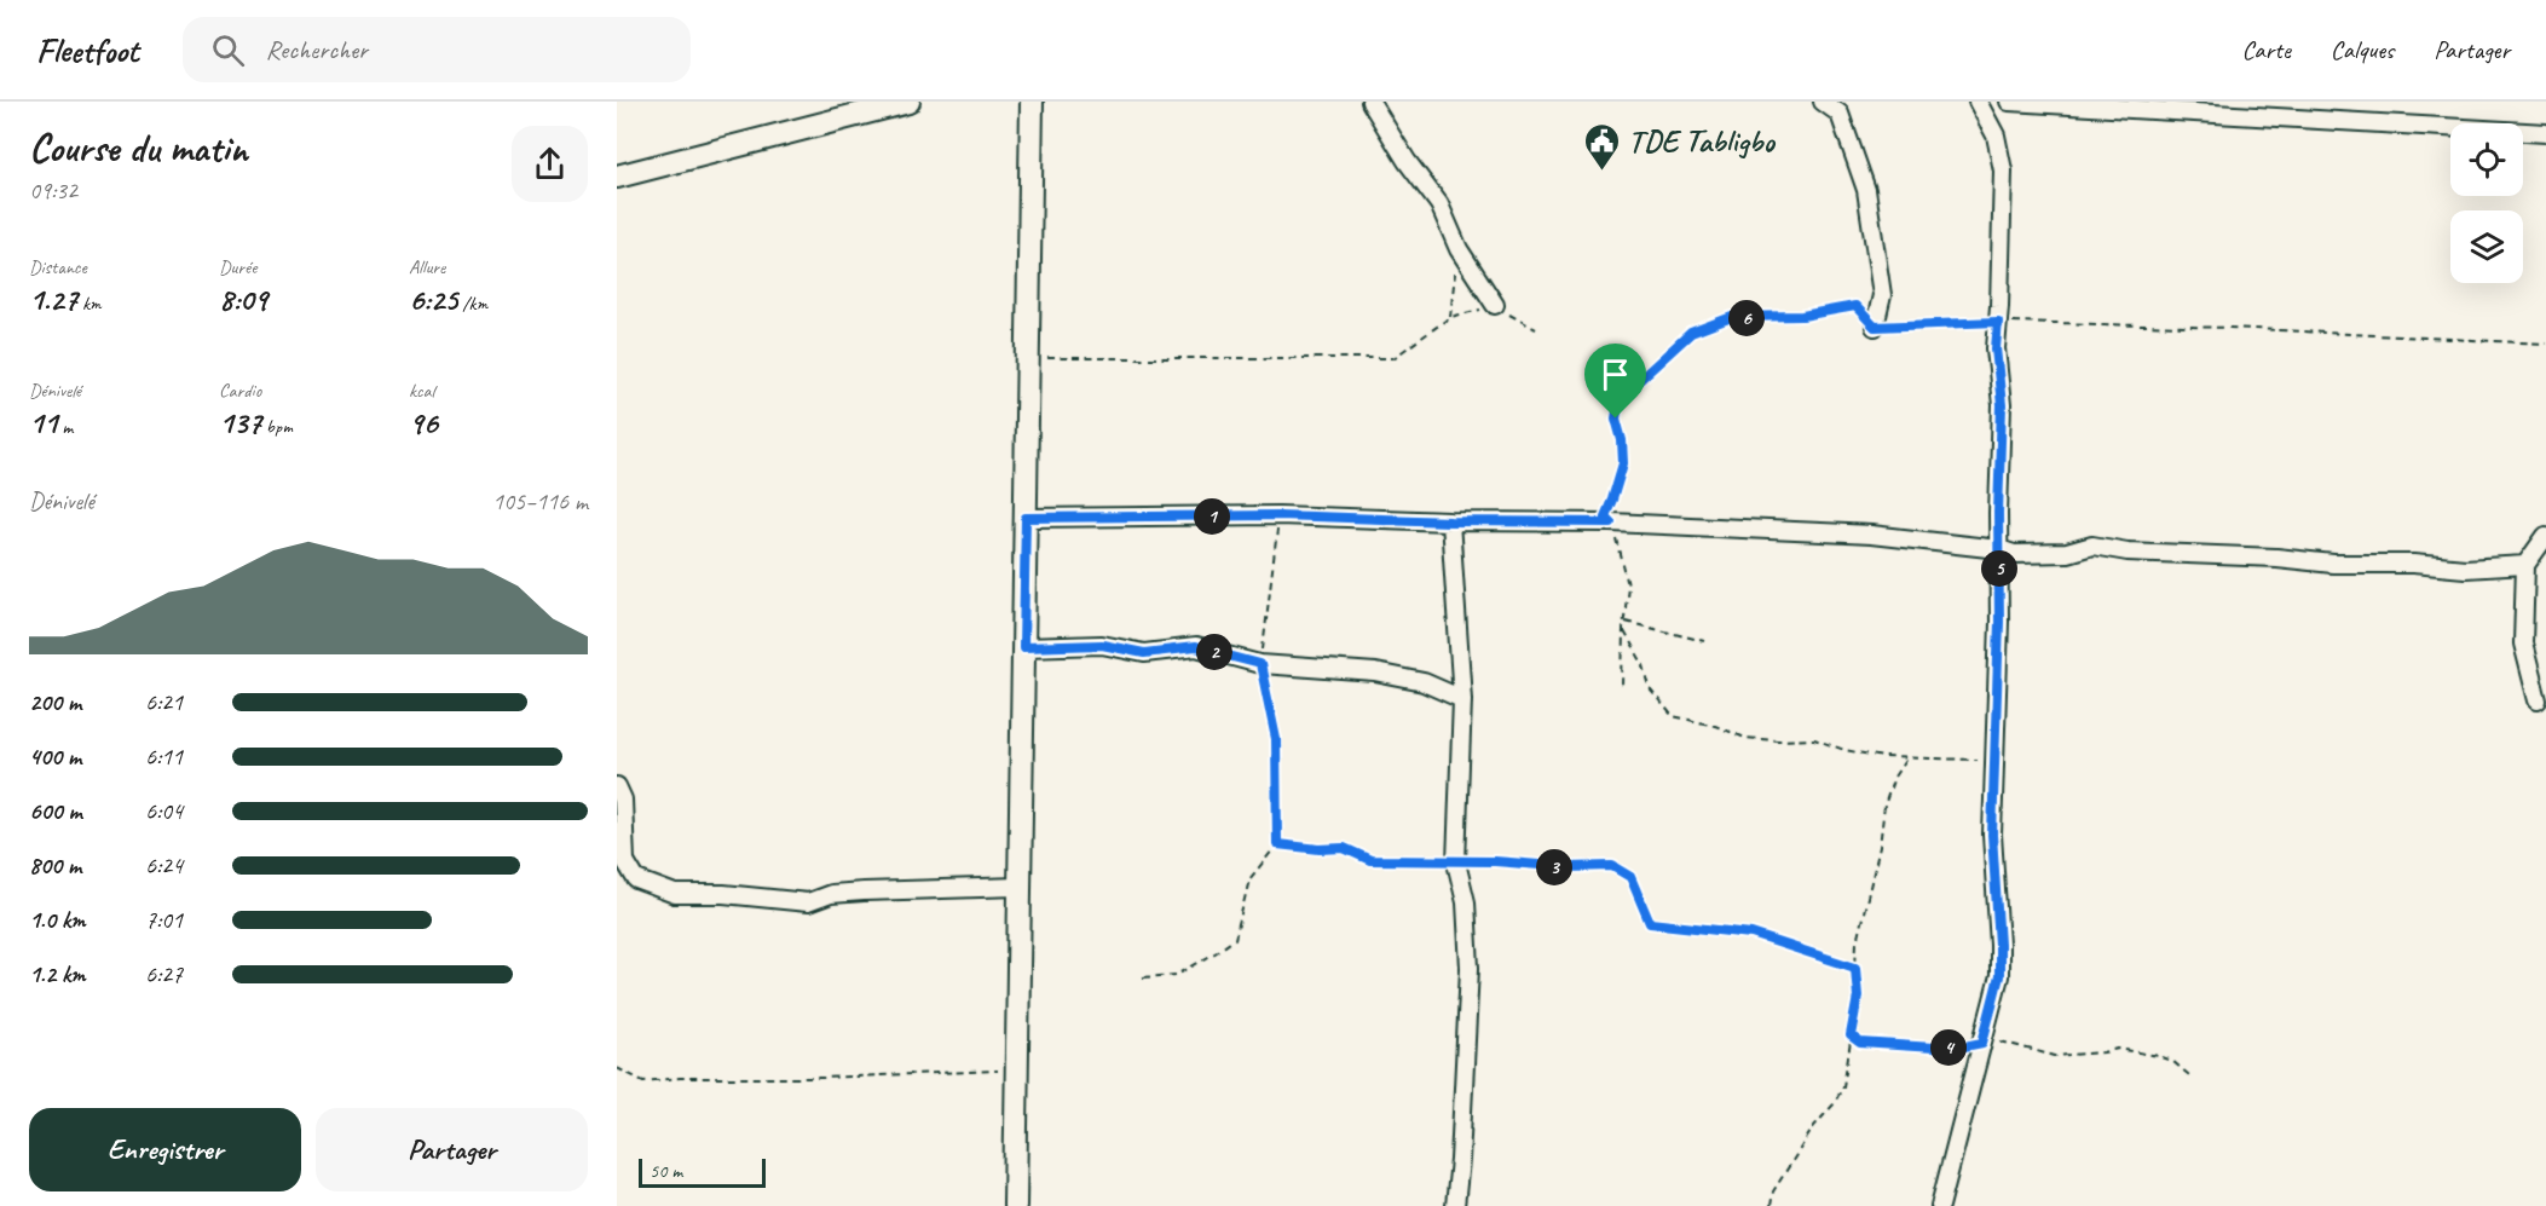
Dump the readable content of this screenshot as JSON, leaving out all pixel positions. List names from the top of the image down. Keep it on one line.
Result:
{"places":{"public building":["TDE Tabligbo"]},"scale_bar":"50 m","page":{"header":"Fleetfoot","search":"Rechercher","nav":["Carte","Calques","Partager"],"heading":["Course du matin","09:32"],"stats":[["Distance","1.27 km"],["Durée","8:09"],["Allure","6:25 /km"],["Dénivelé","11 m"],["Cardio","137 bpm"],["kcal","96"]],"pins":["6","1","5","2","3","4"],"chart":["Dénivelé","105–116 m"],"list":[{"name":"200 m","note":"6:21"},{"name":"400 m","note":"6:11"},{"name":"600 m","note":"6:04"},{"name":"800 m","note":"6:24"},{"name":"1.0 km","note":"7:01"},{"name":"1.2 km","note":"6:27"}],"buttons":["Enregistrer","Partager"],"scale":"50 m"}}
